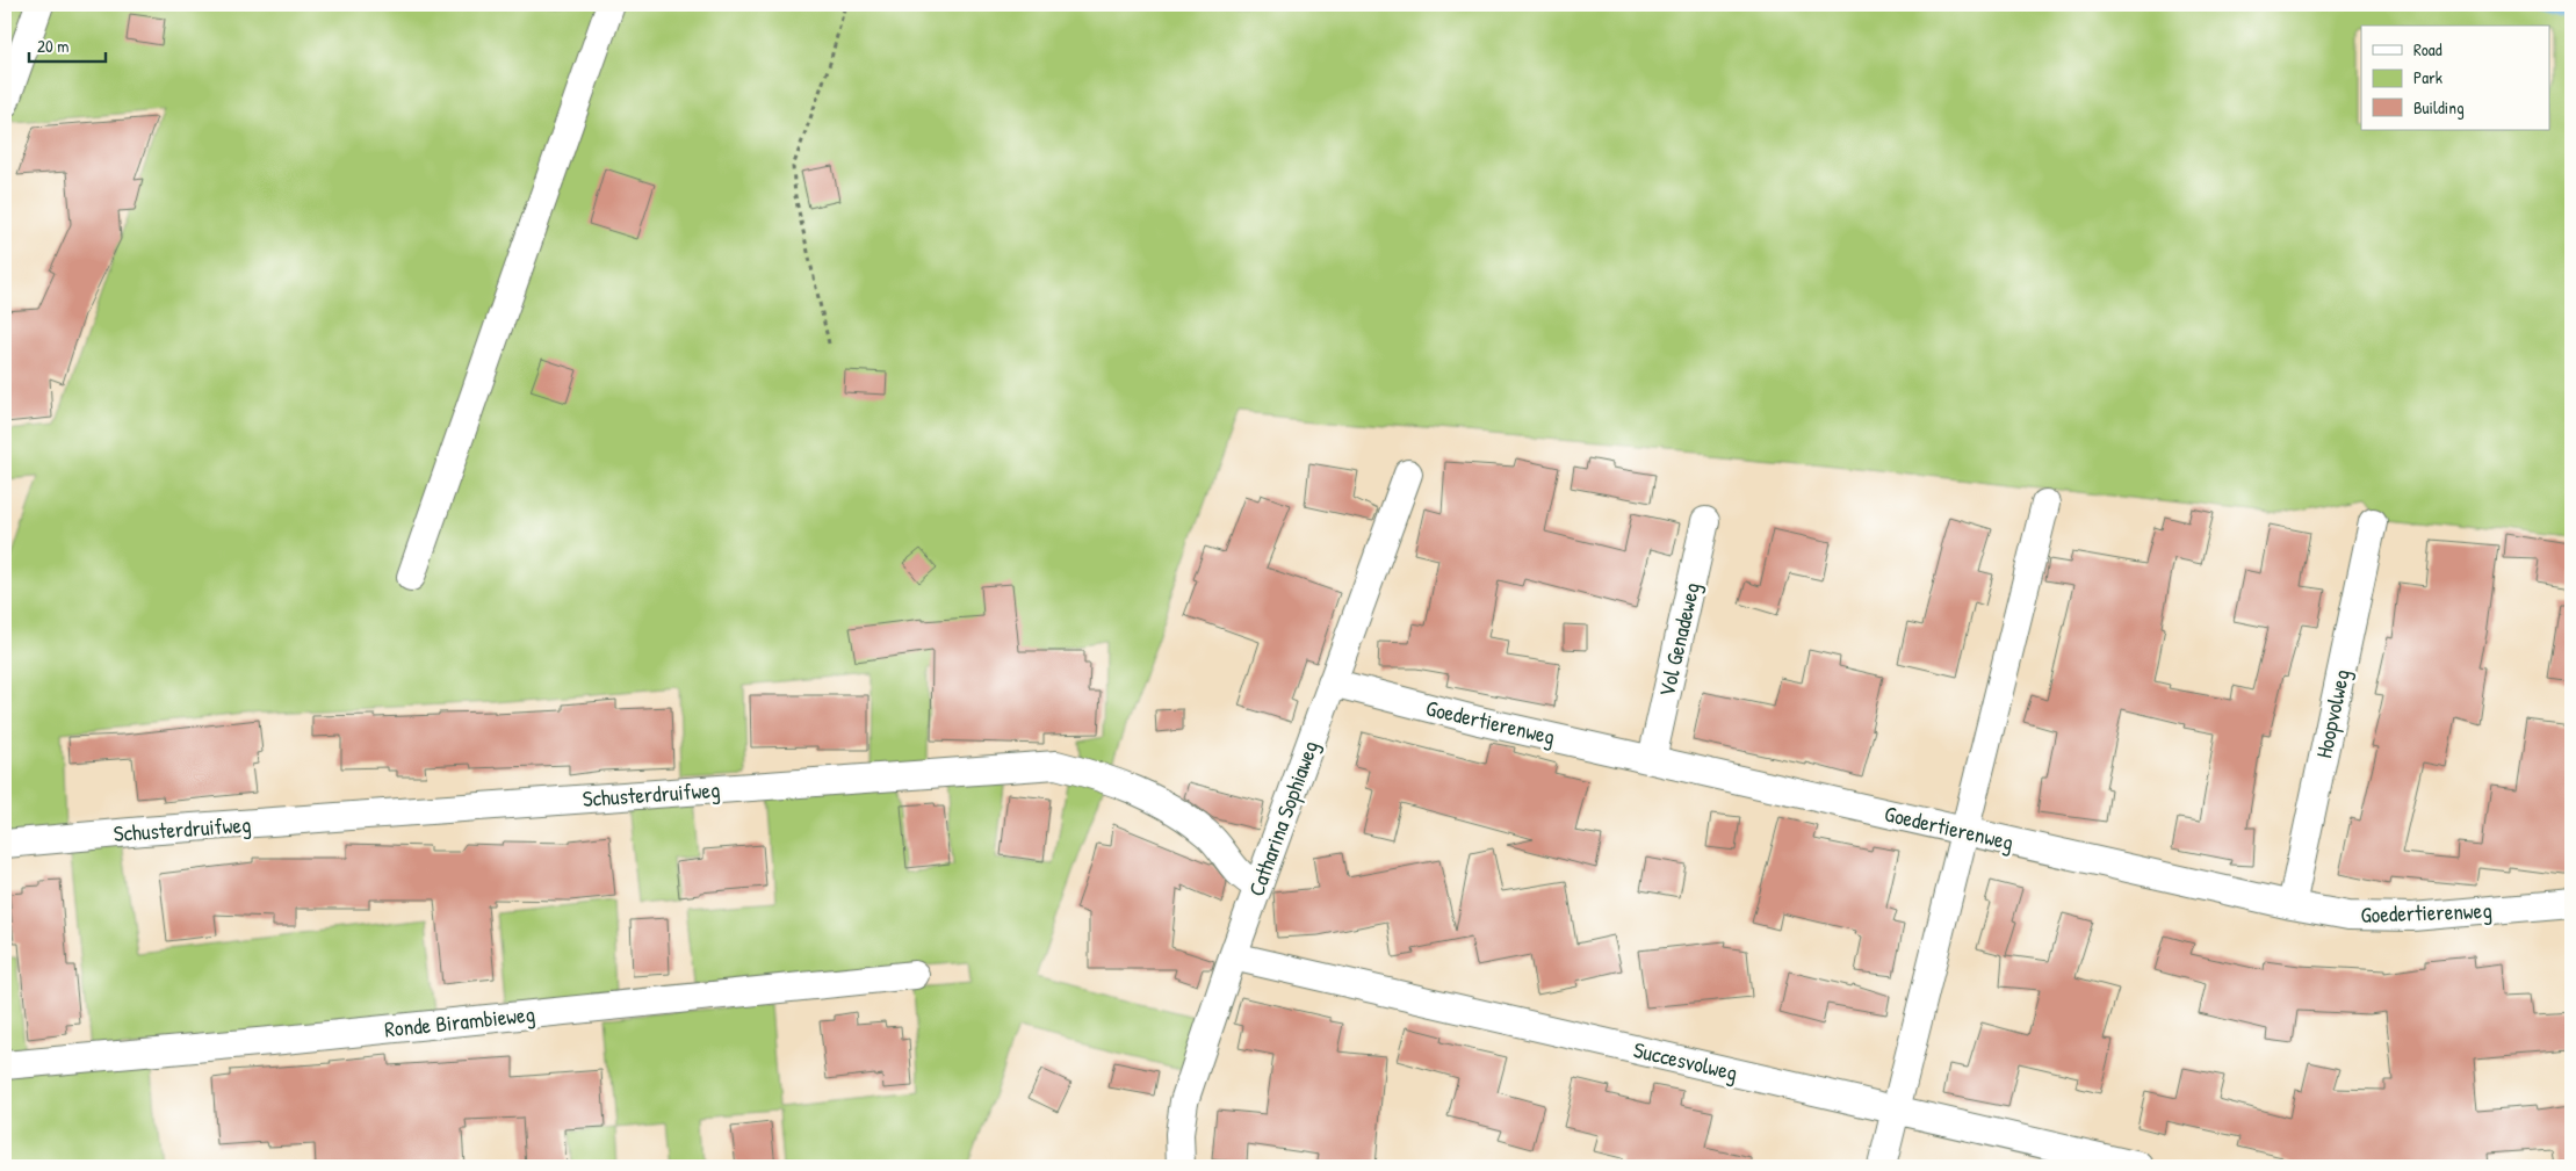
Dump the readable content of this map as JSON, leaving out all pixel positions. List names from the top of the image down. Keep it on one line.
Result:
{"streets":{"street":["Vol Genadeweg","Hoopvolweg","Goedertierenweg","Schusterdruifweg","Catharina Sophiaweg","Ronde Birambieweg","Succesvolweg"]},"crossings":[["Vol Genadeweg","Goedertierenweg"],["Hoopvolweg","Goedertierenweg"],["Goedertierenweg","Catharina Sophiaweg"],["Schusterdruifweg","Catharina Sophiaweg"],["Catharina Sophiaweg","Succesvolweg"]],"legend":["Road","Park","Building"],"scale_bar":"20 m"}
